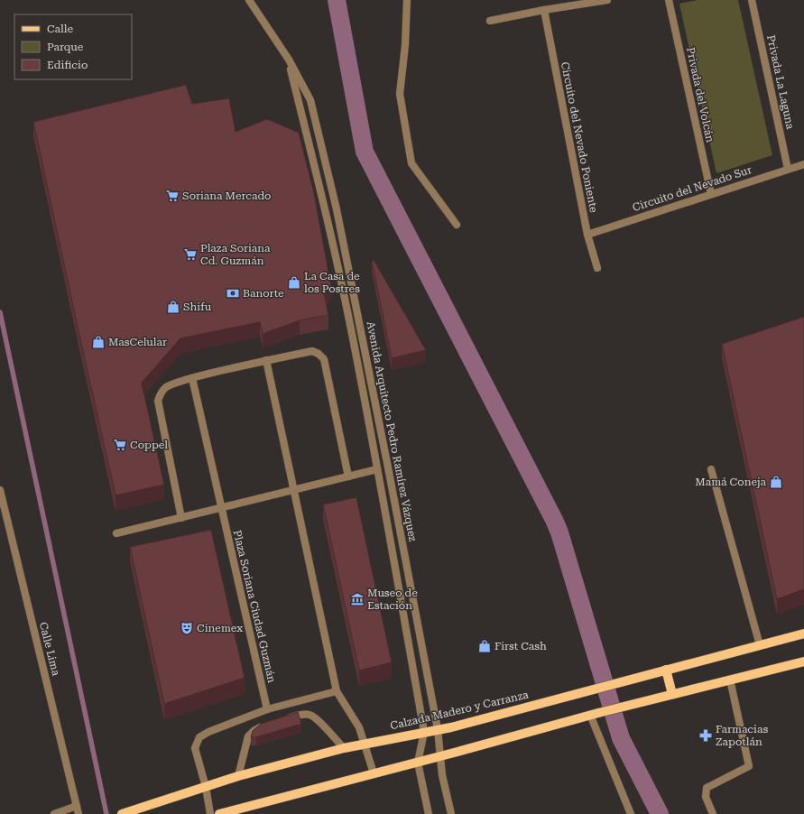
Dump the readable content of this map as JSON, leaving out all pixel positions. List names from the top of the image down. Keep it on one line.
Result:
{"streets":{"main road":["Calzada Madero y Carranza"],"street":["Privada La Laguna","Privada del Volcán","Circuito del Nevado Poniente","Circuito del Nevado Sur","Avenida Arquitecto Pedro Ramírez Vázquez","Plaza Soriana Ciudad Guzmán","Calle Lima"]},"crossings":[["Privada La Laguna","Circuito del Nevado Sur"],["Privada del Volcán","Circuito del Nevado Sur"],["Circuito del Nevado Poniente","Circuito del Nevado Sur"],["Avenida Arquitecto Pedro Ramírez Vázquez","Calzada Madero y Carranza"]],"places":{"supermarket":["Soriana Mercado","Plaza Soriana Cd. Guzmán","Coppel"],"shop":["La Casa de los Postres","Shifu","MasCelular","Mamá Coneja","First Cash"],"bank":["Banorte"],"museum":["Museo de Estación"],"theatre":["Cinemex"],"pharmacy":["Farmacias Zapotlán"]},"legend":["Calle","Parque","Edificio"]}
